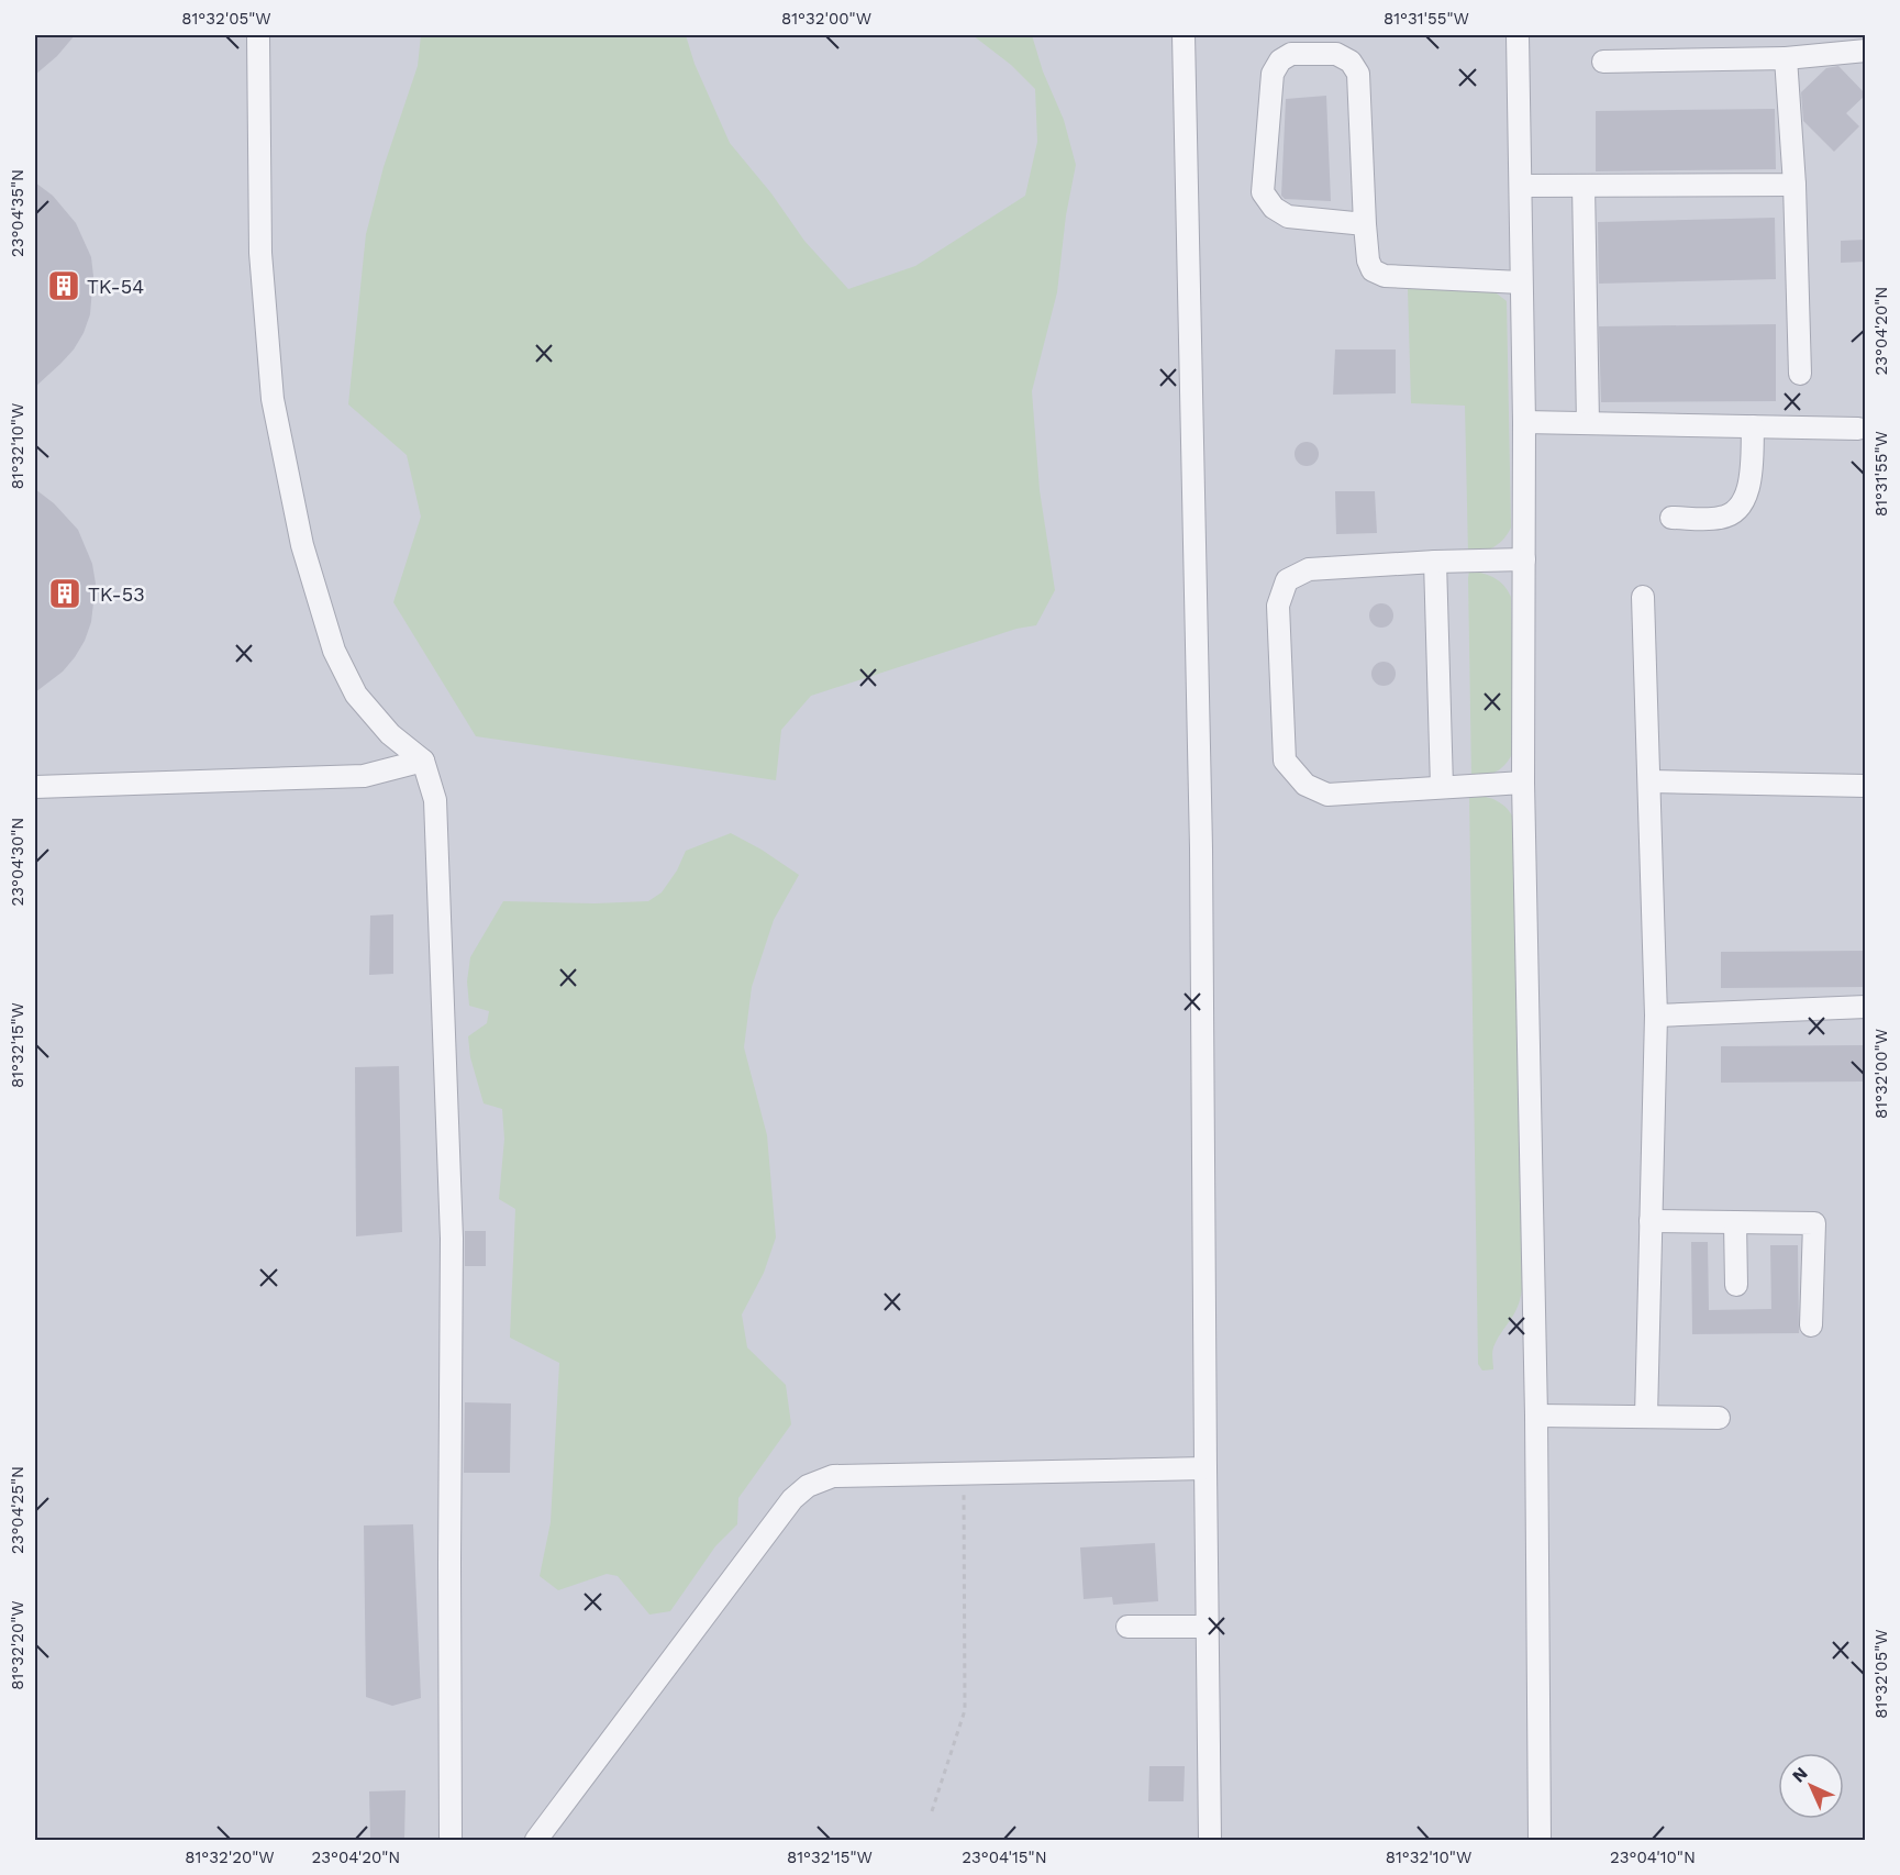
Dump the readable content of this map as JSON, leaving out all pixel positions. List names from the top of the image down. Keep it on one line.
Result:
{"places":{"building":["TK-54","TK-53"]},"north":"top left","coordinates":["81°32'05\"W","81°32'00\"W","81°31'55\"W","23°04'35\"N","23°04'20\"N","81°32'10\"W","23°04'30\"N","81°32'15\"W","23°04'25\"N","81°32'20\"W","23°04'15\"N","23°04'10\"N"]}
